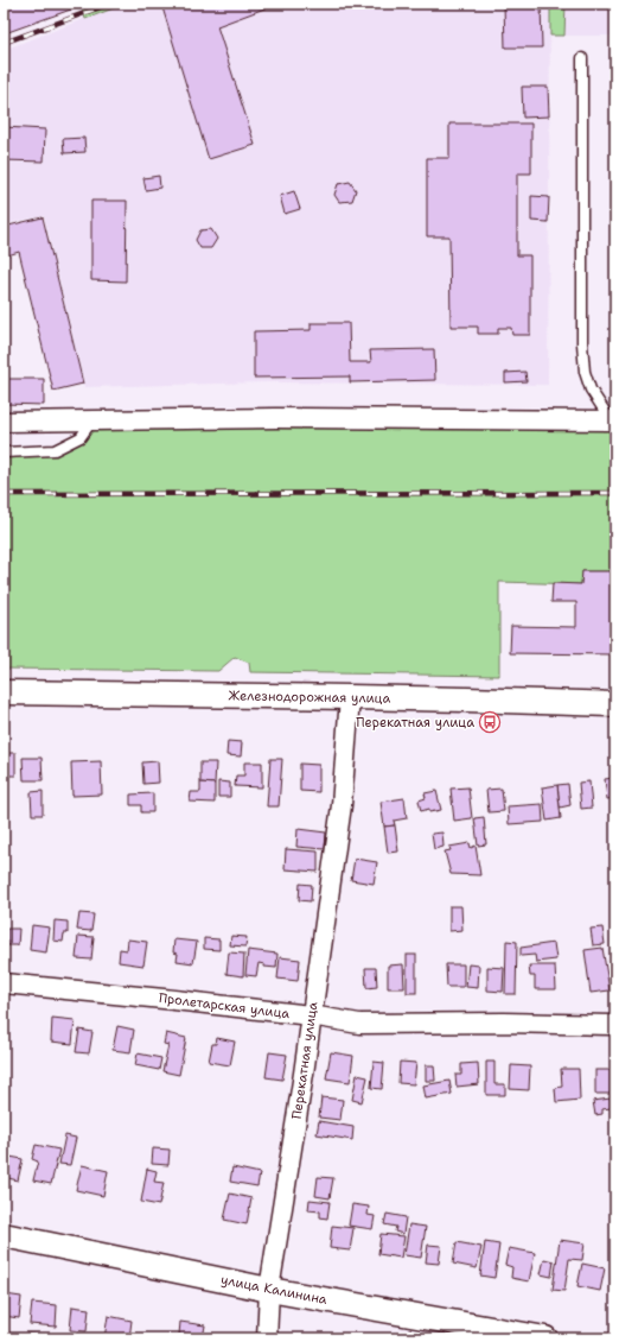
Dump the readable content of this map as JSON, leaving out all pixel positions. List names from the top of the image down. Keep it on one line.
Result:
{"streets":{"street":["Железнодорожная улица","Пролетарская улица","Перекатная улица","улица Калинина"]},"crossings":[["Железнодорожная улица","Перекатная улица"],["Пролетарская улица","Перекатная улица"],["Перекатная улица","улица Калинина"]],"places":{"bus stop":["Перекатная улица"]}}
